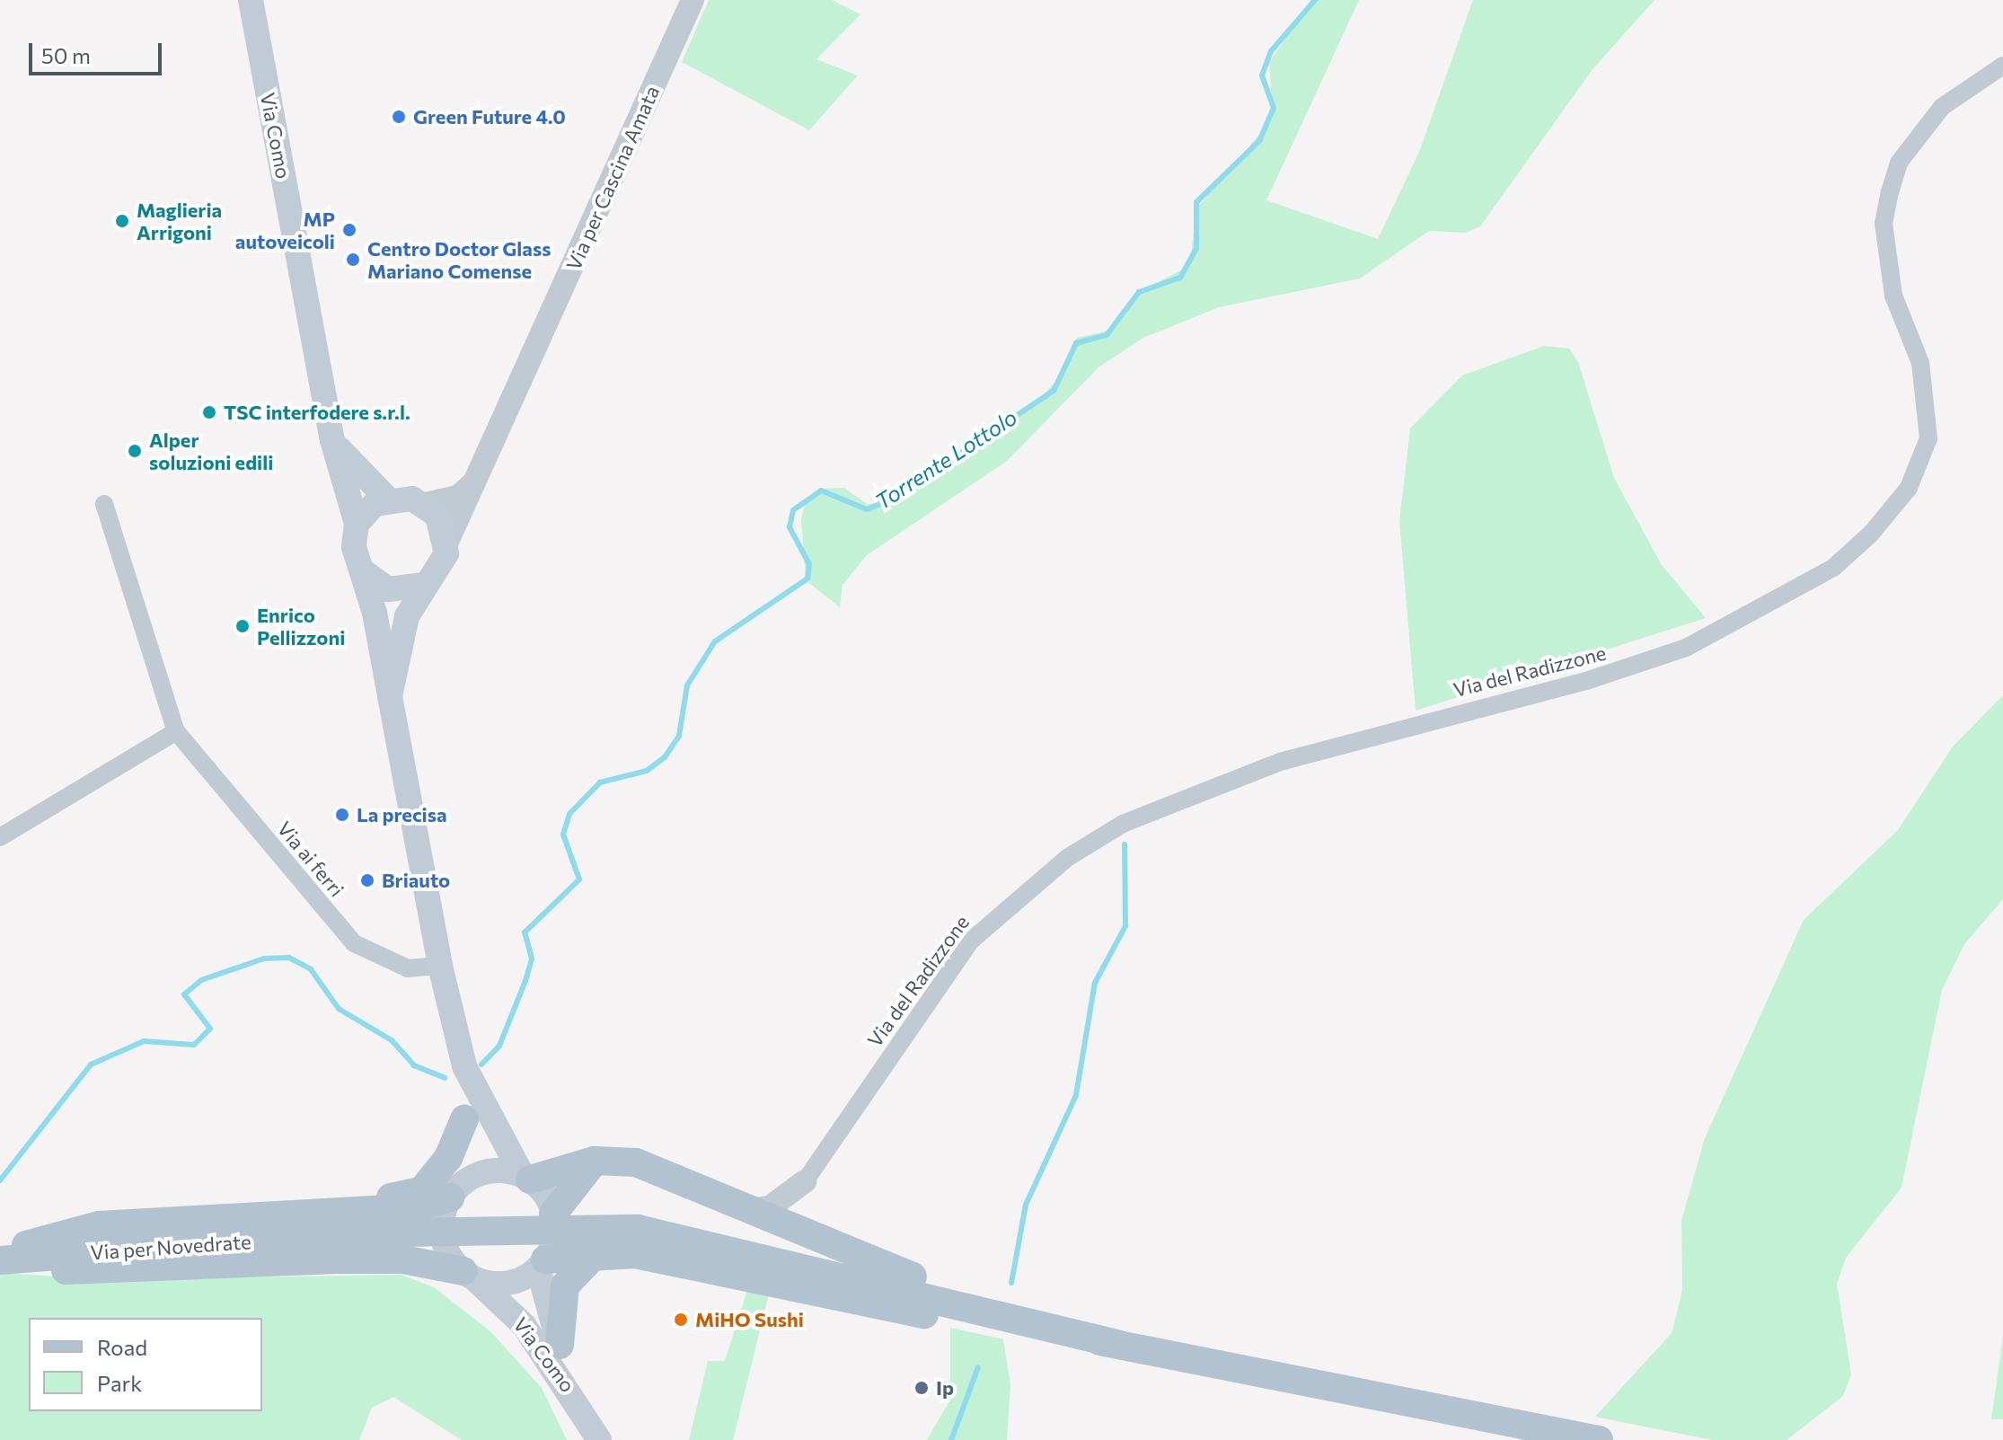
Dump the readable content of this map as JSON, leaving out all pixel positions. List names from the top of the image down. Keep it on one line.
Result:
{"streets":{"main road":["Via Como","Via per Novedrate"],"street":["Via per Cascina Amata","Via del Radizzone","Via ai ferri"]},"crossings":[["Via Como","Via per Cascina Amata"]],"water":["Torrente Lottolo"],"places":["Green Future 4.0","Maglieria Arrigoni","MP autoveicoli","Centro Doctor Glass Mariano Comense","TSC interfodere s.r.l.","Alper soluzioni edili","Enrico Pellizzoni","La precisa","Briauto","MiHO Sushi","Ip"],"legend":["Road","Park"],"scale_bar":"50 m"}
